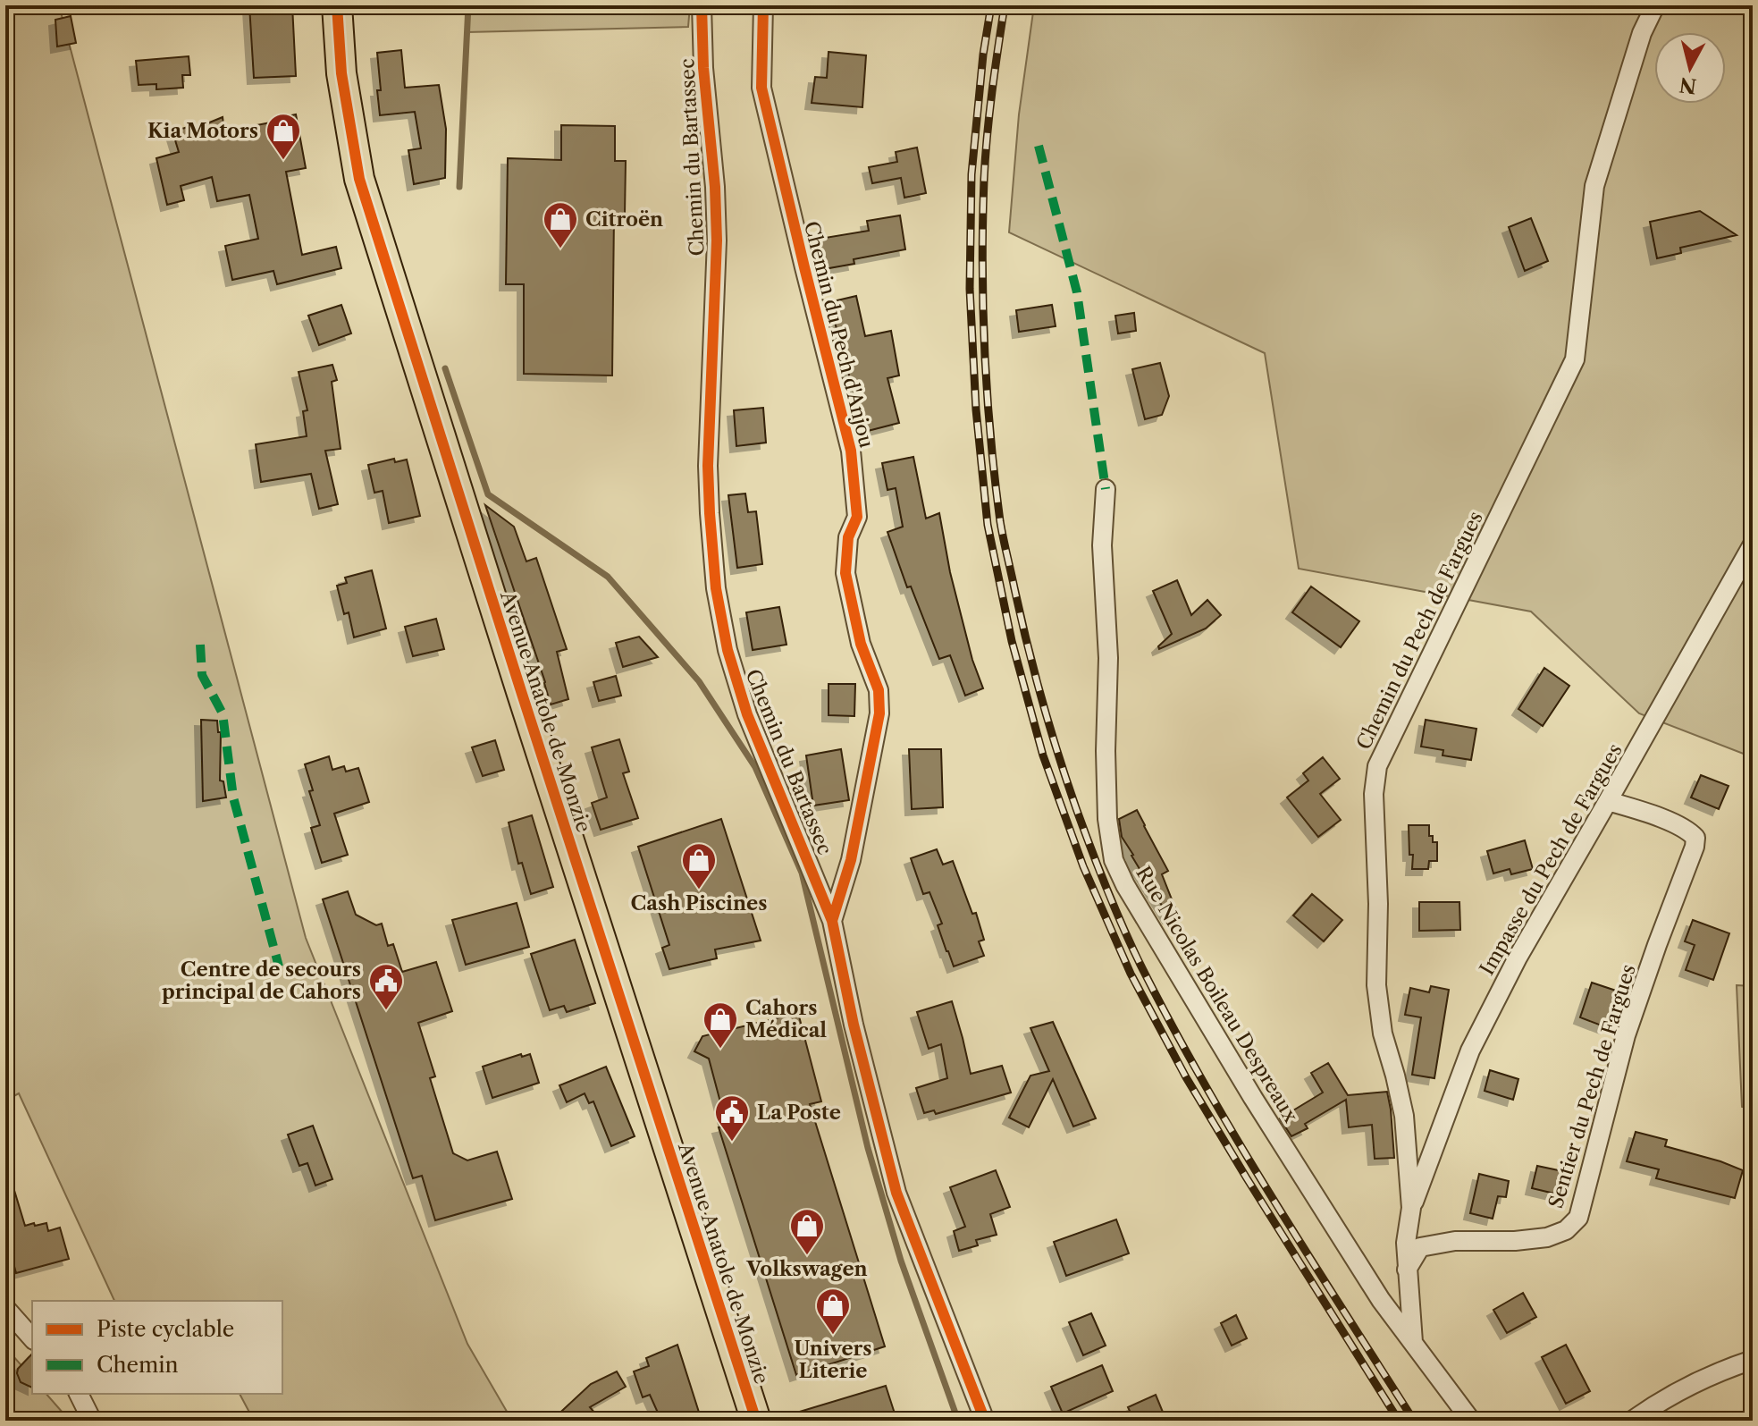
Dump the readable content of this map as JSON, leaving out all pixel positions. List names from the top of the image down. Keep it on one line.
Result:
{"streets":{"main road":["Avenue Anatole de Monzie"],"street":["Chemin du Bartassec","Chemin du Pech d'Anjou","Chemin du Pech de Fargues","Impasse du Pech de Fargues","Rue Nicolas Boileau Despreaux","Sentier du Pech de Fargues"]},"crossings":[["Chemin du Bartassec","Chemin du Pech d'Anjou"],["Chemin du Pech de Fargues","Impasse du Pech de Fargues"],["Chemin du Pech de Fargues","Rue Nicolas Boileau Despreaux"],["Chemin du Pech de Fargues","Sentier du Pech de Fargues"],["Impasse du Pech de Fargues","Sentier du Pech de Fargues"]],"places":{"shop":["Kia Motors","Citroën","Cash Piscines","Cahors Médical","Volkswagen","Univers Literie"],"public building":["Centre de secours principal de Cahors","La Poste"]},"legend":["Piste cyclable","Chemin"],"north":"bottom"}
